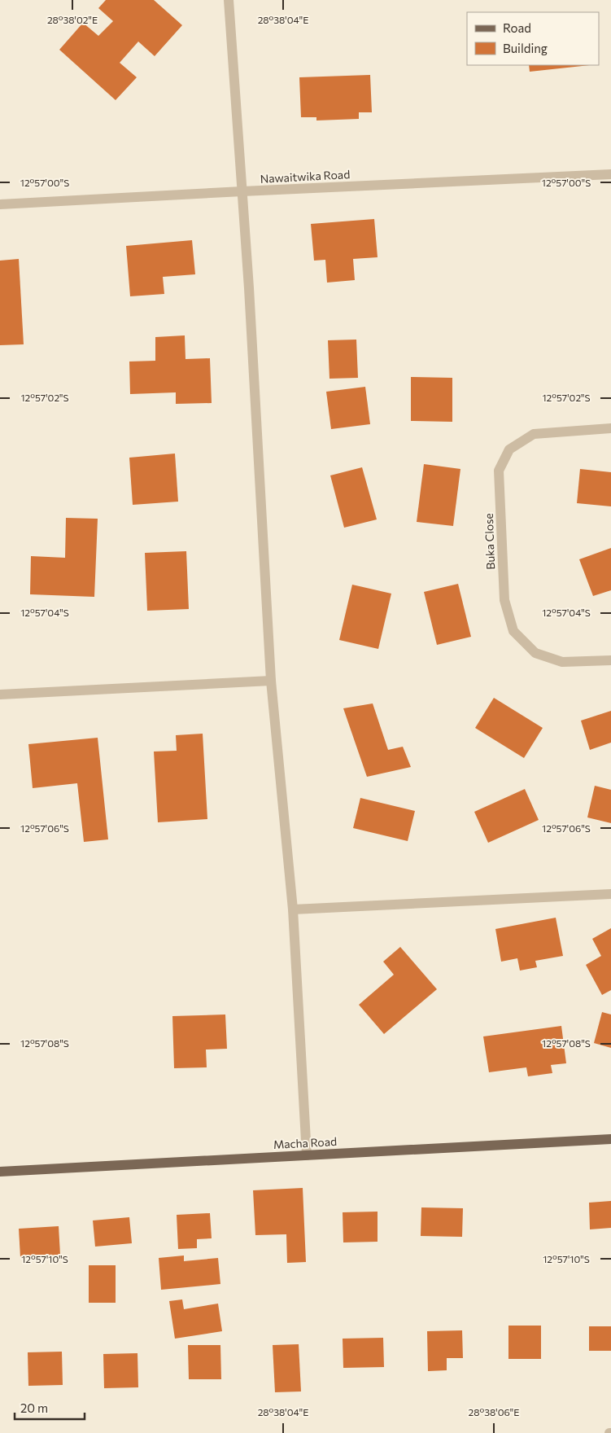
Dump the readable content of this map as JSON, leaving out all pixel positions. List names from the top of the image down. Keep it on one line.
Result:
{"streets":{"main road":["Macha Road"],"street":["Nawaitwika Road","Buka Close"]},"legend":["Road","Building"],"scale_bar":"20 m","coordinates":["28°38'02\"E","28°38'04\"E","12°57'00\"S","12°57'02\"S","12°57'04\"S","12°57'06\"S","12°57'08\"S","12°57'10\"S","28°38'06\"E"]}
